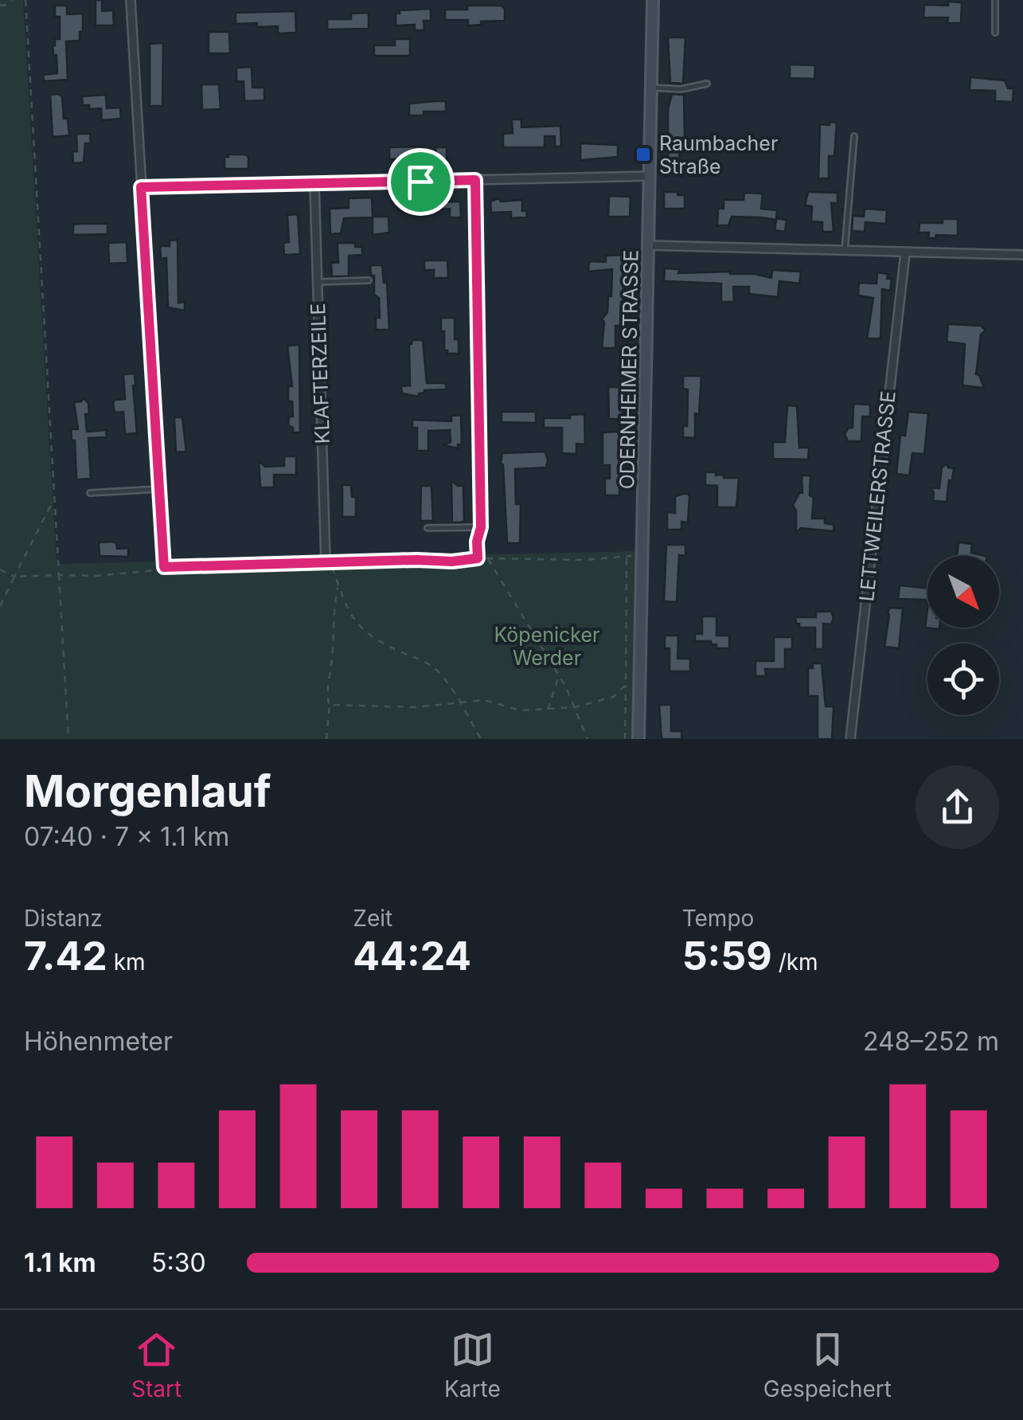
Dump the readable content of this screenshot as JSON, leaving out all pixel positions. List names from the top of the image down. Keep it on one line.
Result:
{"streets":{"street":["ODERNHEIMER STRASSE","KLAFTERZEILE","LETTWEILERSTRASSE"]},"parks":["Köpenicker Werder"],"places":{"transit":["Raumbacher Straße"]},"north":"bottom right","page":{"heading":["Morgenlauf","07:40 · 7 × 1.1 km"],"stats":[["Distanz","7.42 km"],["Zeit","44:24"],["Tempo","5:59 /km"]],"chart":["Höhenmeter","248–252 m"],"list":[{"name":"1.1 km","note":"5:30"}],"tabs":["Start","Karte","Gespeichert"]}}
